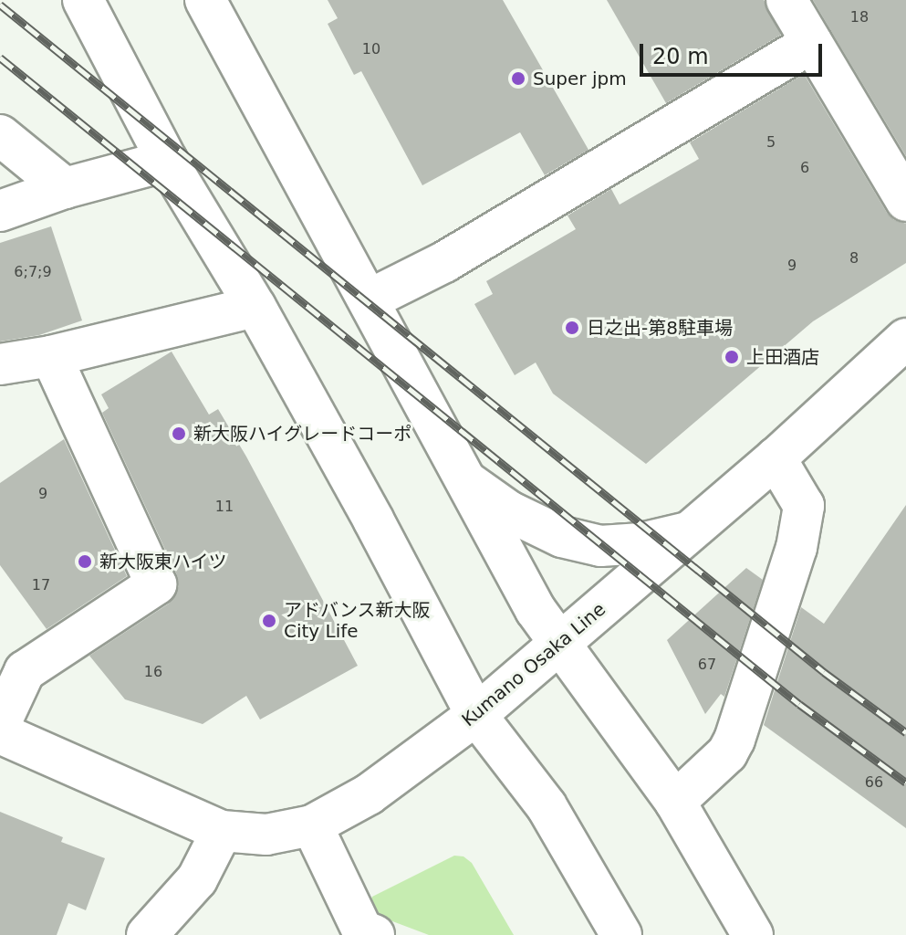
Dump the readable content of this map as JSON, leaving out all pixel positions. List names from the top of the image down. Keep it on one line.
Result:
{"streets":{"street":["Kumano Osaka Line"]},"places":["Super jpm","日之出-第8駐車場","上田酒店","新大阪ハイグレードコーポ","新大阪東ハイツ","アドバンス新大阪 City Life"],"house_numbers":["18","10","5","6","8","9","6;7;9","9","11","17","67","16","66"],"scale_bar":"20 m"}
